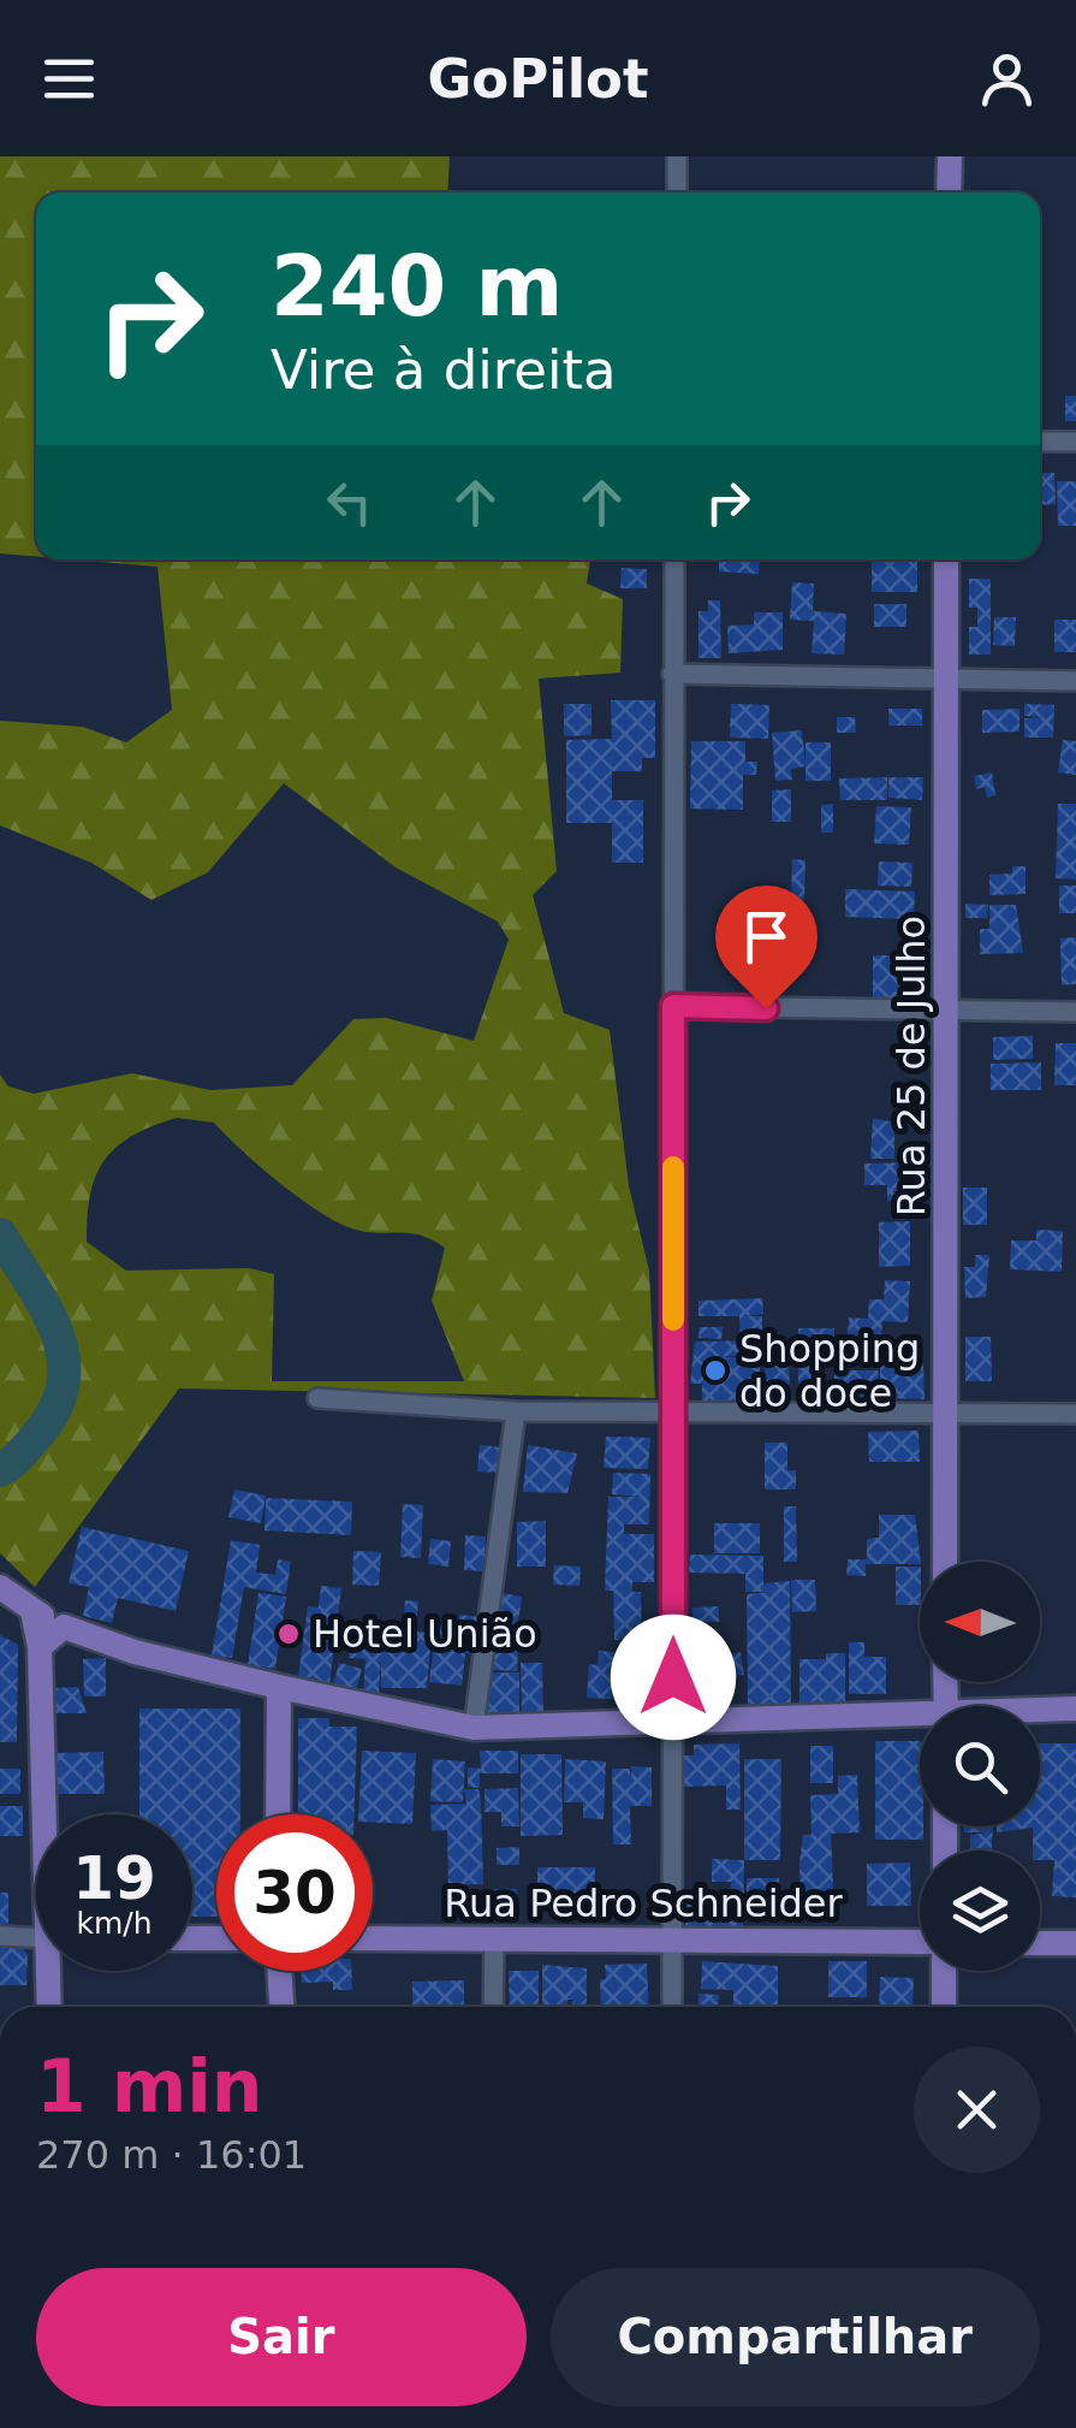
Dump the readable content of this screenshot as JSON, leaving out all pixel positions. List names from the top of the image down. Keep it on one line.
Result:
{"streets":{"main road":["Rua 25 de Julho","Rua Pedro Schneider"]},"places":["Shopping do doce","Hotel União"],"north":"left","page":{"header":"GoPilot","turn":["240 m","Vire à direita"],"speed":"19 km/h","limit":"30","heading":["1 min","270 m · 16:01"],"buttons":["Sair","Compartilhar"]}}
